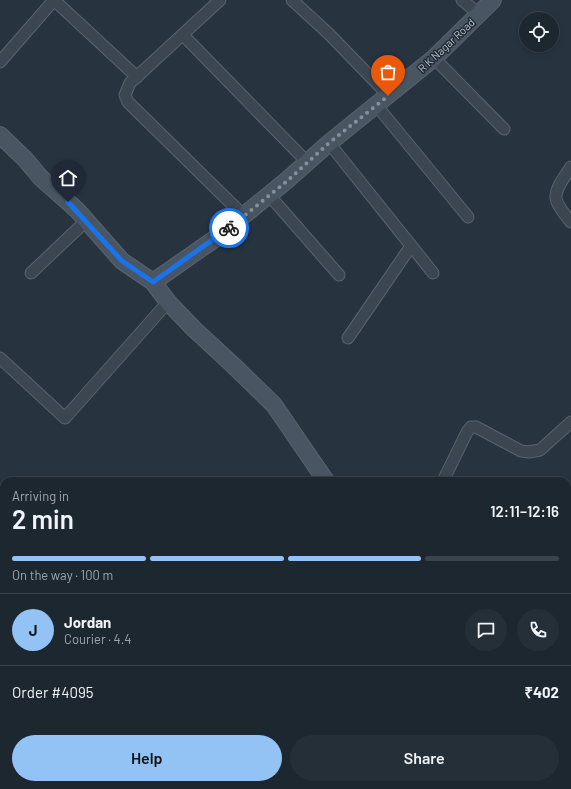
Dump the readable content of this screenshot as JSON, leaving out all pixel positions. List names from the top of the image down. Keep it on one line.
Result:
{"streets":{"main road":["R K Nagar Road"]},"page":{"heading":["2 min","Arriving in","12:11–12:16"],"panel":["Jordan","Courier · 4.4","Order #4095","₹402"],"bar":"On the way · 100 m","round":"J","buttons":["Help","Share"]}}
